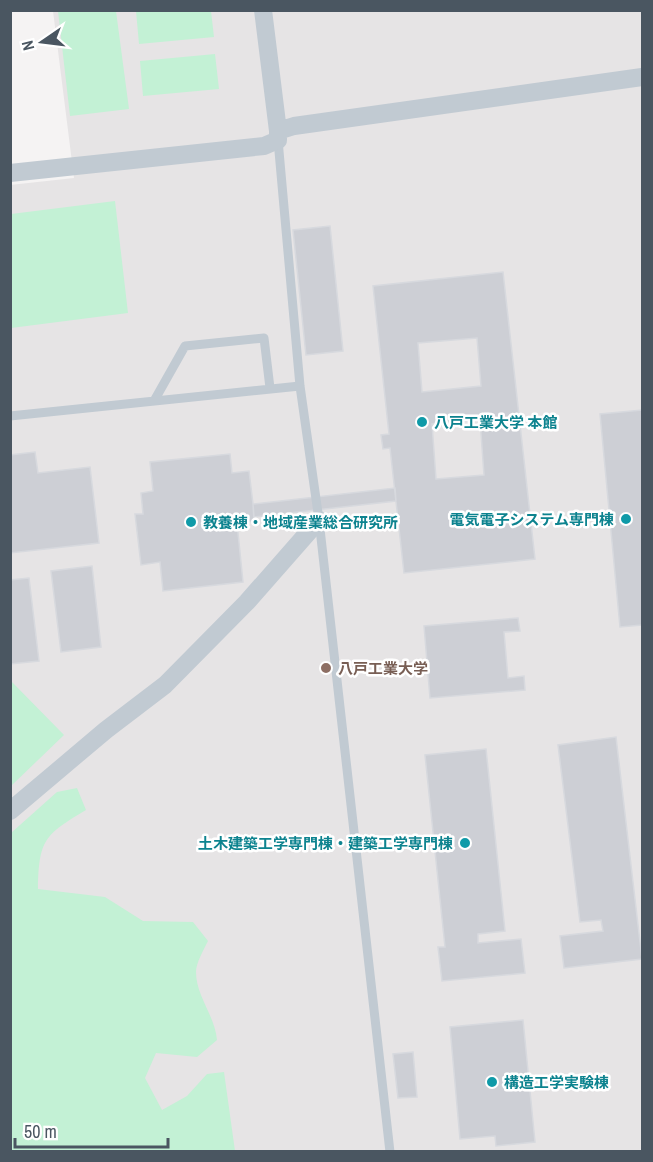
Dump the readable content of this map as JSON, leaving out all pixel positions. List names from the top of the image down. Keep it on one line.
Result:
{"places":["八戸工業大学 本館","電気電子システム専門棟","教養棟・地域産業総合研究所","八戸工業大学","土木建築工学専門棟・建築工学専門棟","構造工学実験棟"],"scale_bar":"50 m","north":"left"}
